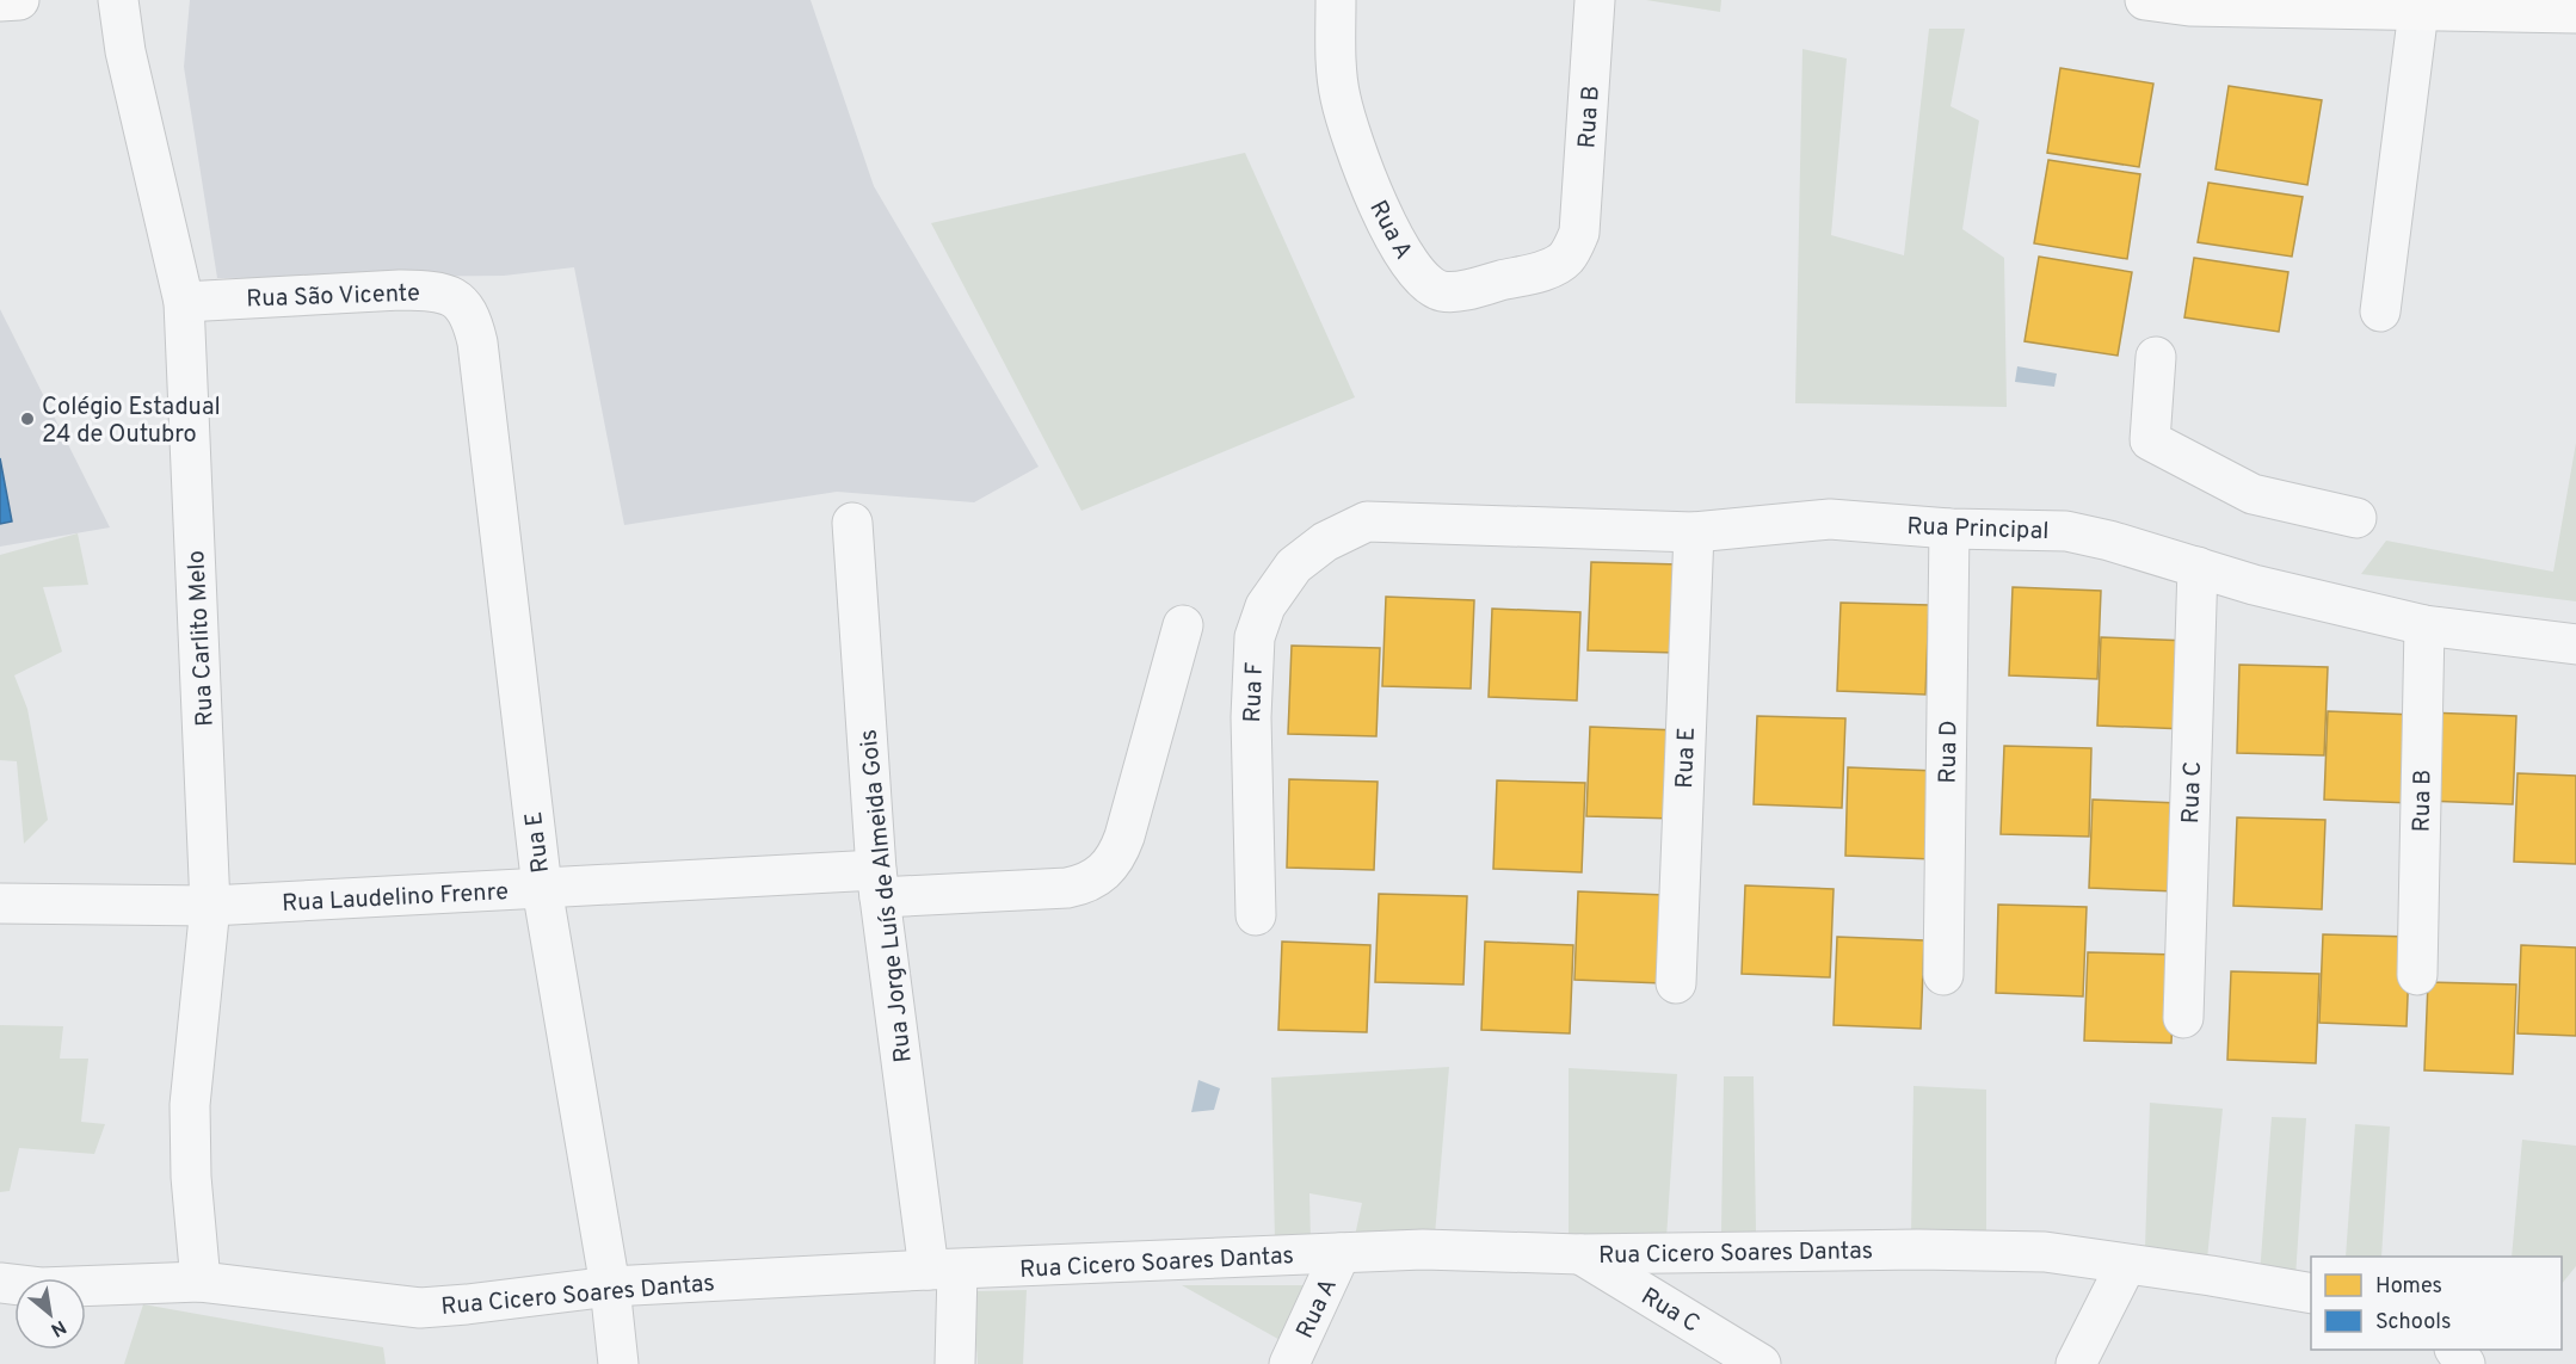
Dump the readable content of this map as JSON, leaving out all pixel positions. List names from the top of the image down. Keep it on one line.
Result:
{"streets":{"street":["Rua B","Rua A","Rua São Vicente","Rua Principal","Rua Carlito Melo","Rua F","Rua D","Rua E","Rua C","Rua Laudelino Frenre","Rua Jorge Luís de Almeida Gois","Rua Cicero Soares Dantas"]},"crossings":[["Rua B","Rua A"],["Rua B","Rua Principal"],["Rua A","Rua Cicero Soares Dantas"],["Rua São Vicente","Rua Carlito Melo"],["Rua São Vicente","Rua E"],["Rua Principal","Rua F"],["Rua Principal","Rua D"],["Rua Principal","Rua E"],["Rua Principal","Rua C"],["Rua Carlito Melo","Rua Laudelino Frenre"],["Rua Carlito Melo","Rua Cicero Soares Dantas"],["Rua E","Rua Laudelino Frenre"],["Rua E","Rua Cicero Soares Dantas"],["Rua C","Rua Cicero Soares Dantas"],["Rua Laudelino Frenre","Rua Jorge Luís de Almeida Gois"],["Rua Jorge Luís de Almeida Gois","Rua Cicero Soares Dantas"]],"places":["Colégio Estadual 24 de Outubro"],"legend":["Homes","Schools"],"north":"bottom right"}
